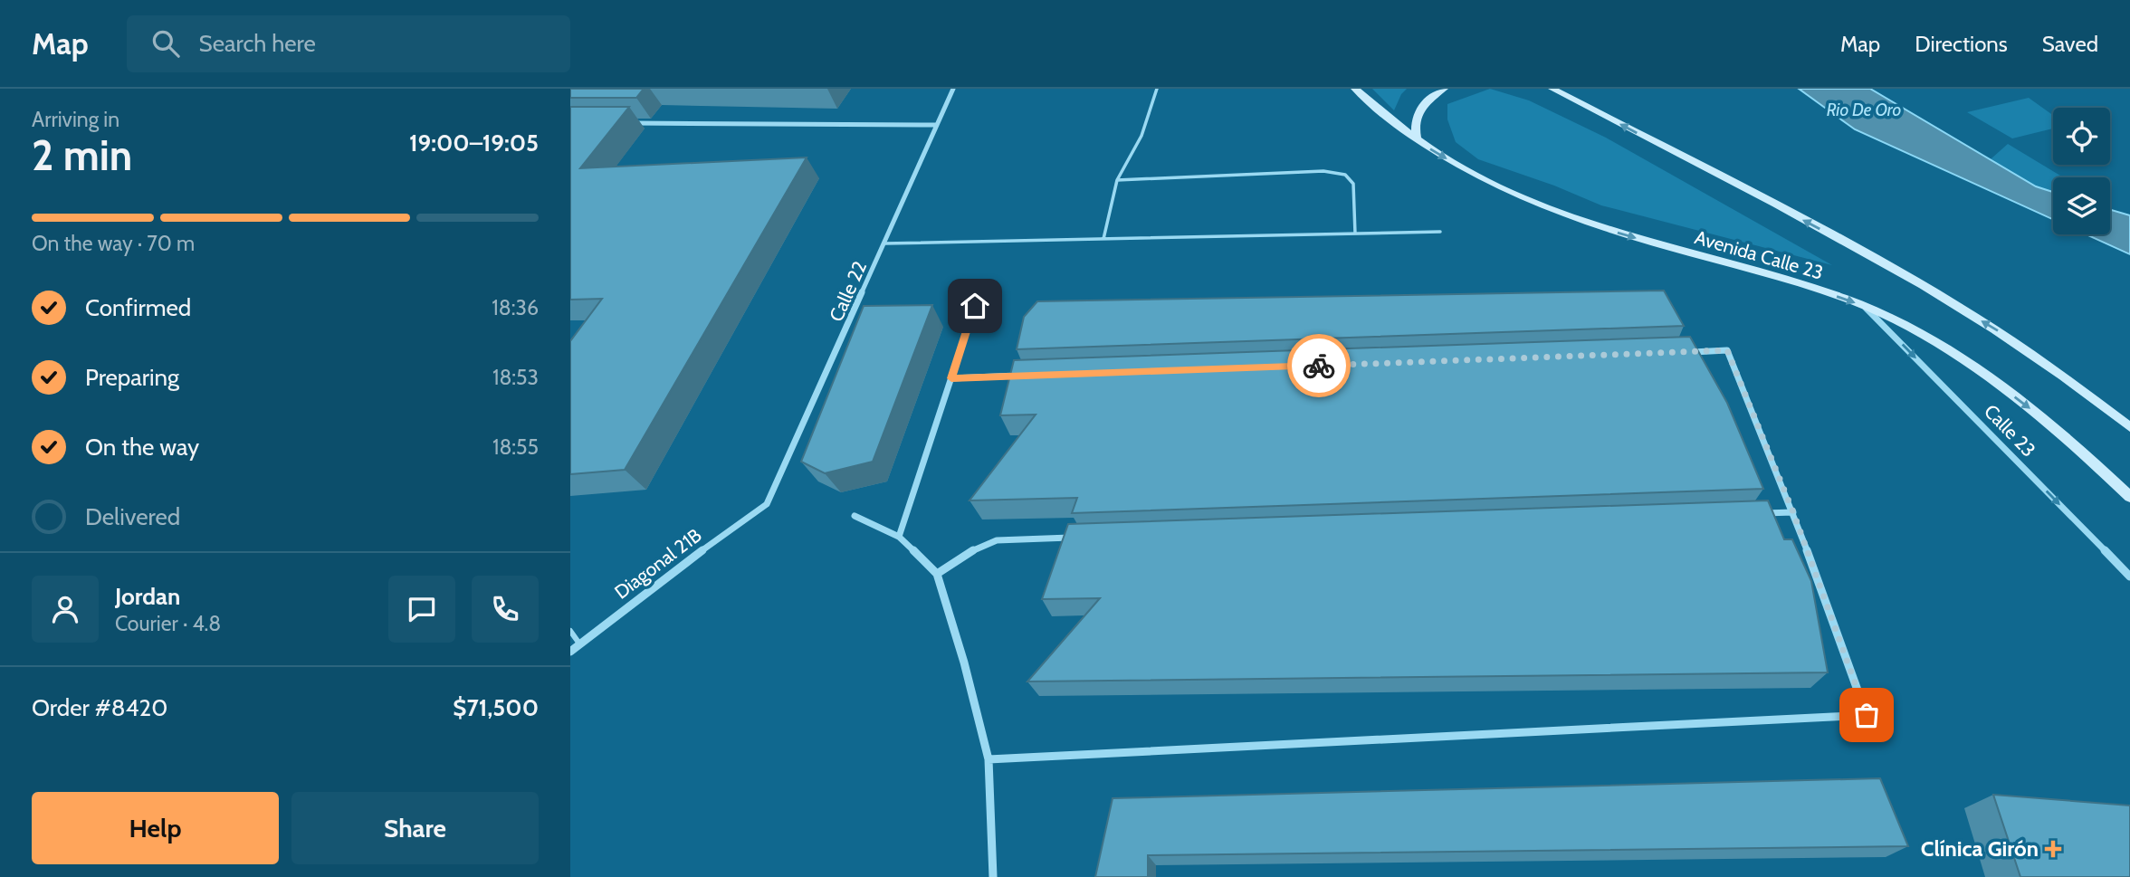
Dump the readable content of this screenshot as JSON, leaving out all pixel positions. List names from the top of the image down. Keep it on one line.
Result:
{"streets":{"street":["Avenida Calle 23","Calle 22","Calle 23","Diagonal 21B"]},"crossings":[["Avenida Calle 23","Calle 23"],["Calle 22","Diagonal 21B"]],"one_way":["Calle 23"],"water":["Rio De Oro"],"places":{"health":["Clínica Girón"]},"page":{"header":"Map","search":"Search here","nav":["Map","Directions","Saved"],"heading":["2 min","Arriving in","19:00–19:05"],"panel":["Jordan","Courier · 4.8","Order #8420","$71,500"],"bar":"On the way · 70 m","list":[["Confirmed","18:36"],["Preparing","18:53"],["On the way","18:55"],"Delivered"],"buttons":["Help","Share"]}}
